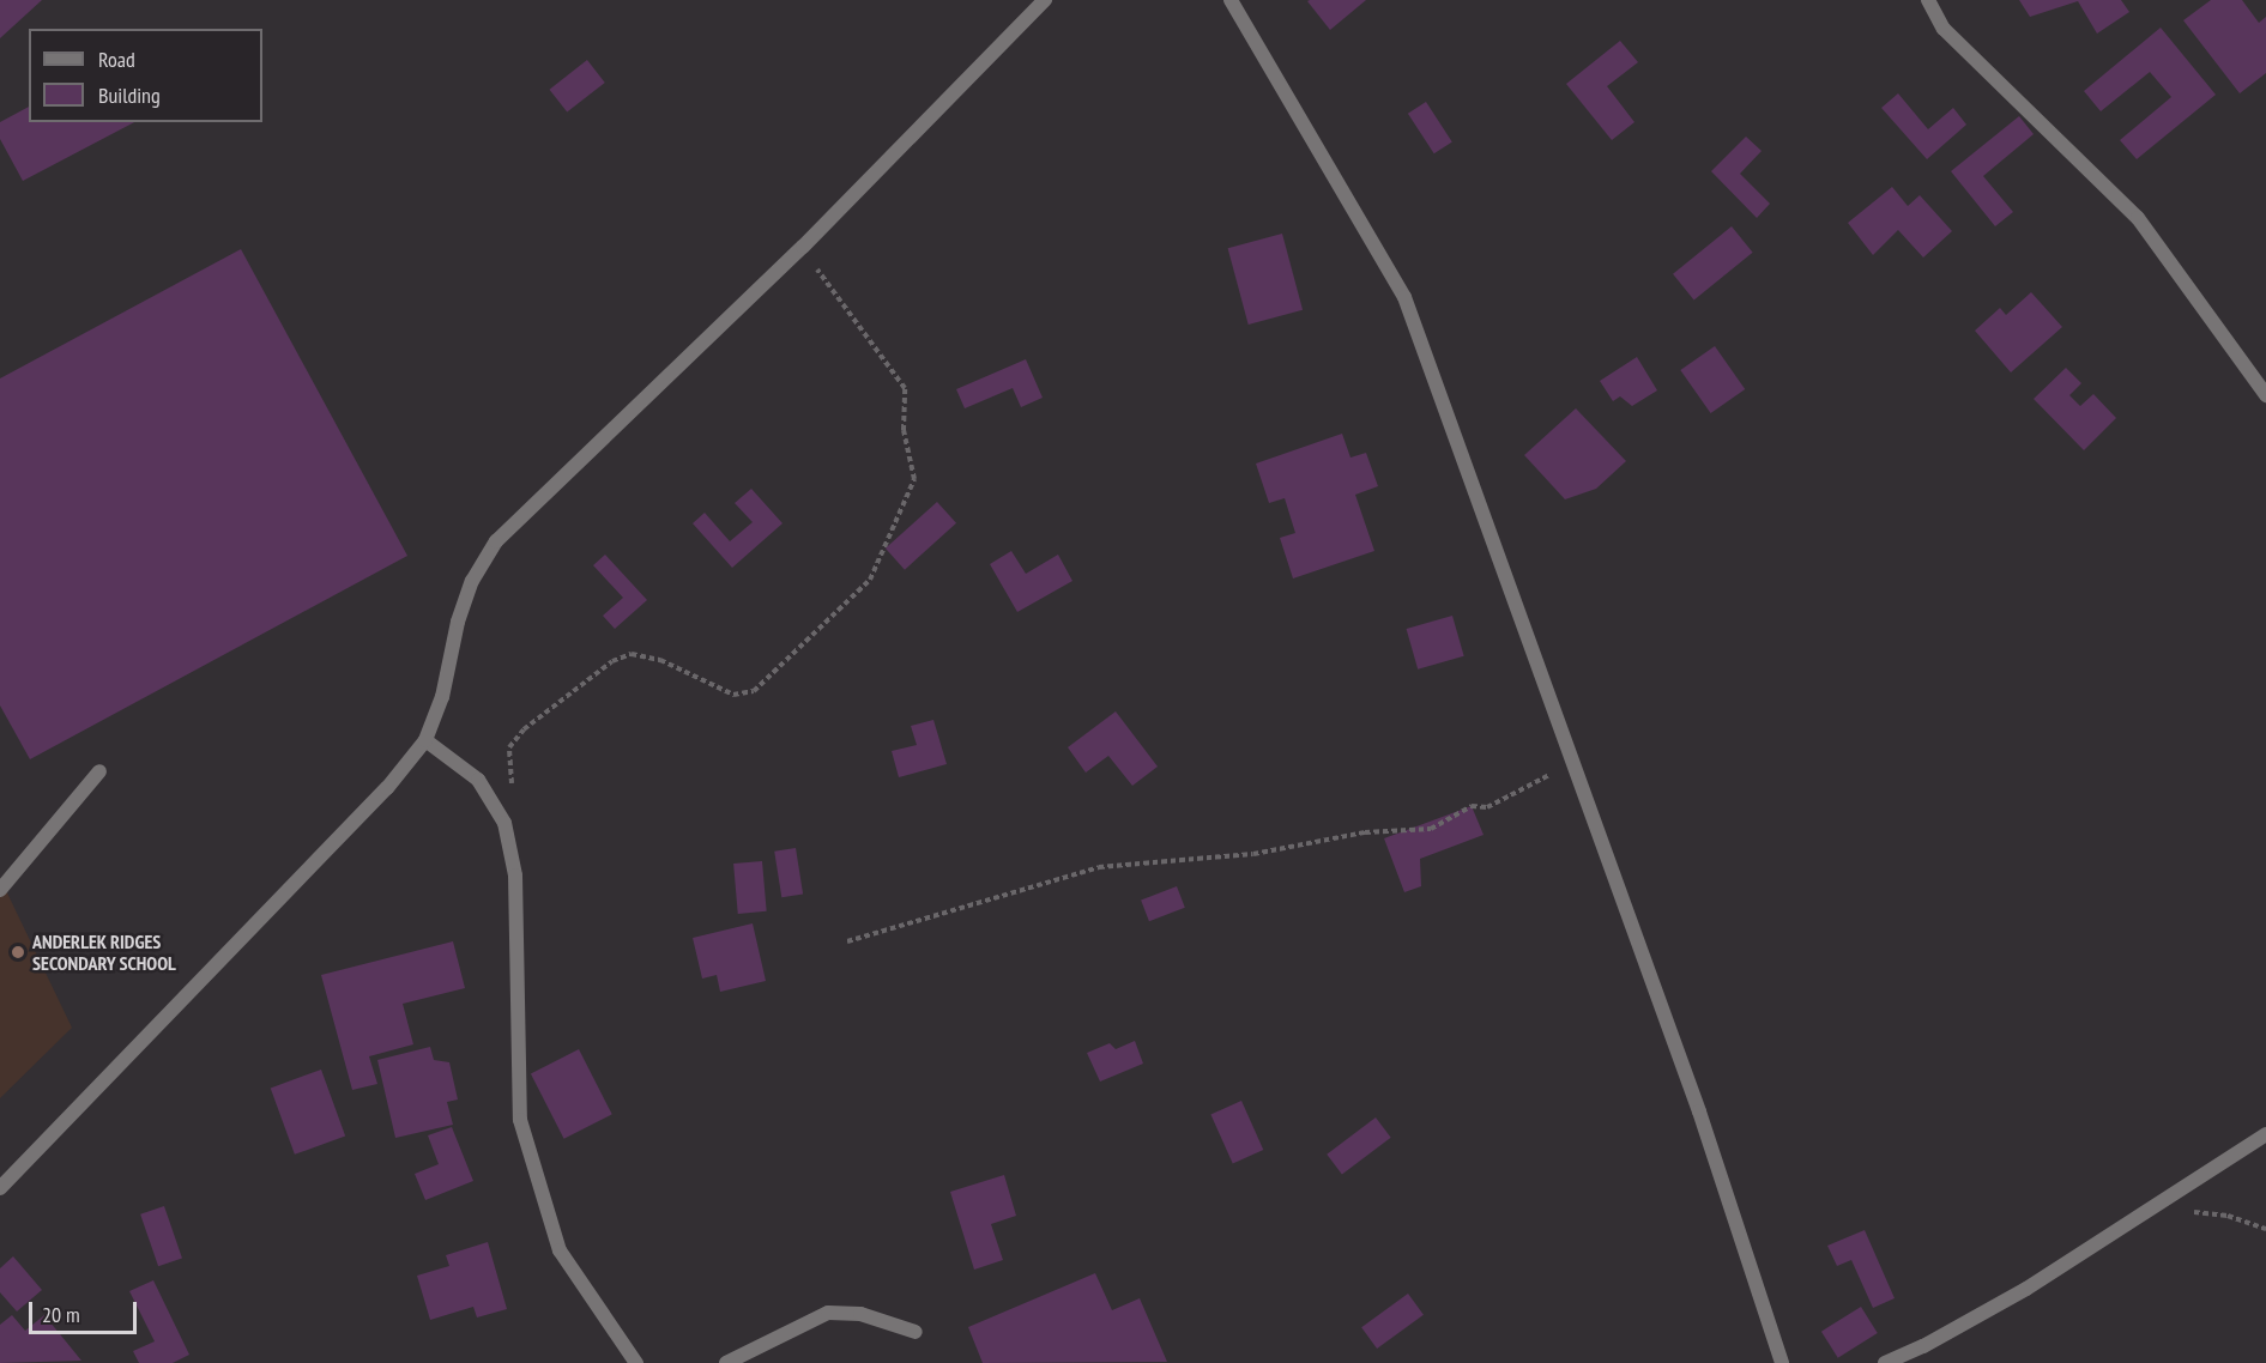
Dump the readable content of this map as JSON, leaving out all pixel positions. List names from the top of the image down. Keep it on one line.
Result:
{"places":["ANDERLEK RIDGES SECONDARY SCHOOL"],"legend":["Road","Building"],"scale_bar":"20 m"}
